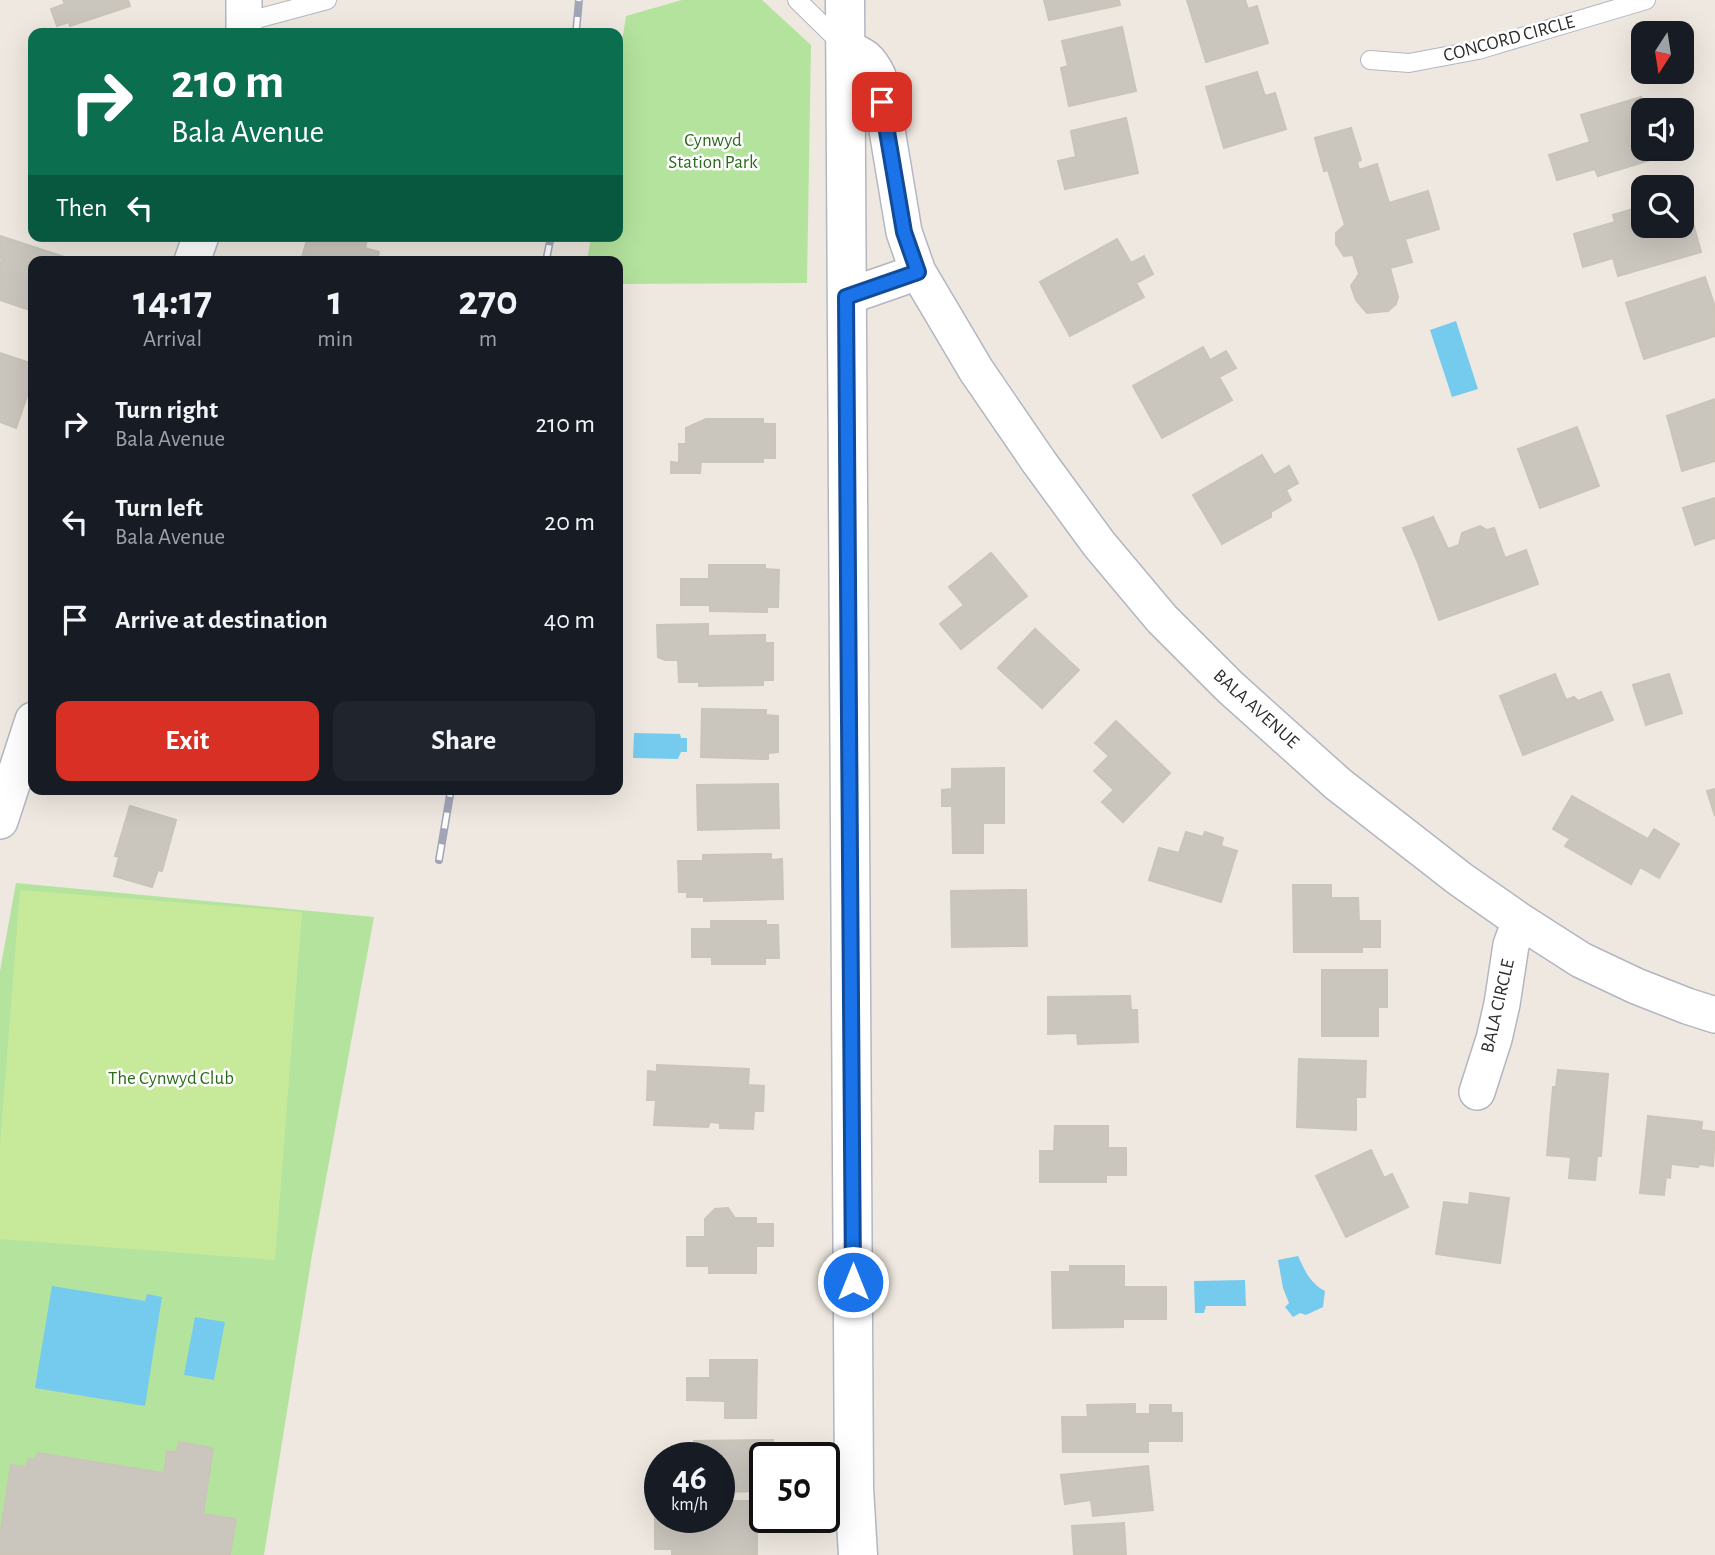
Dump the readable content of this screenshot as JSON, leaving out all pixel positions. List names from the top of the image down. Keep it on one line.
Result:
{"streets":{"street":["BALA AVENUE","BALA CIRCLE"],"lane":["CONCORD CIRCLE"]},"crossings":[["BALA AVENUE","BALA CIRCLE"]],"parks":["Cynwyd Station Park","The Cynwyd Club"],"north":"bottom","page":{"turn":["210 m","Bala Avenue"],"then":"Then","eta":["14:17","Arrival","1","min","270","m"],"list":[{"name":"Turn right","note":"Bala Avenue","value":"210 m"},{"name":"Turn left","note":"Bala Avenue","value":"20 m"},{"name":"Arrive at destination","value":"40 m"}],"buttons":["Exit","Share"],"speed":"46 km/h","limit":"50"}}
